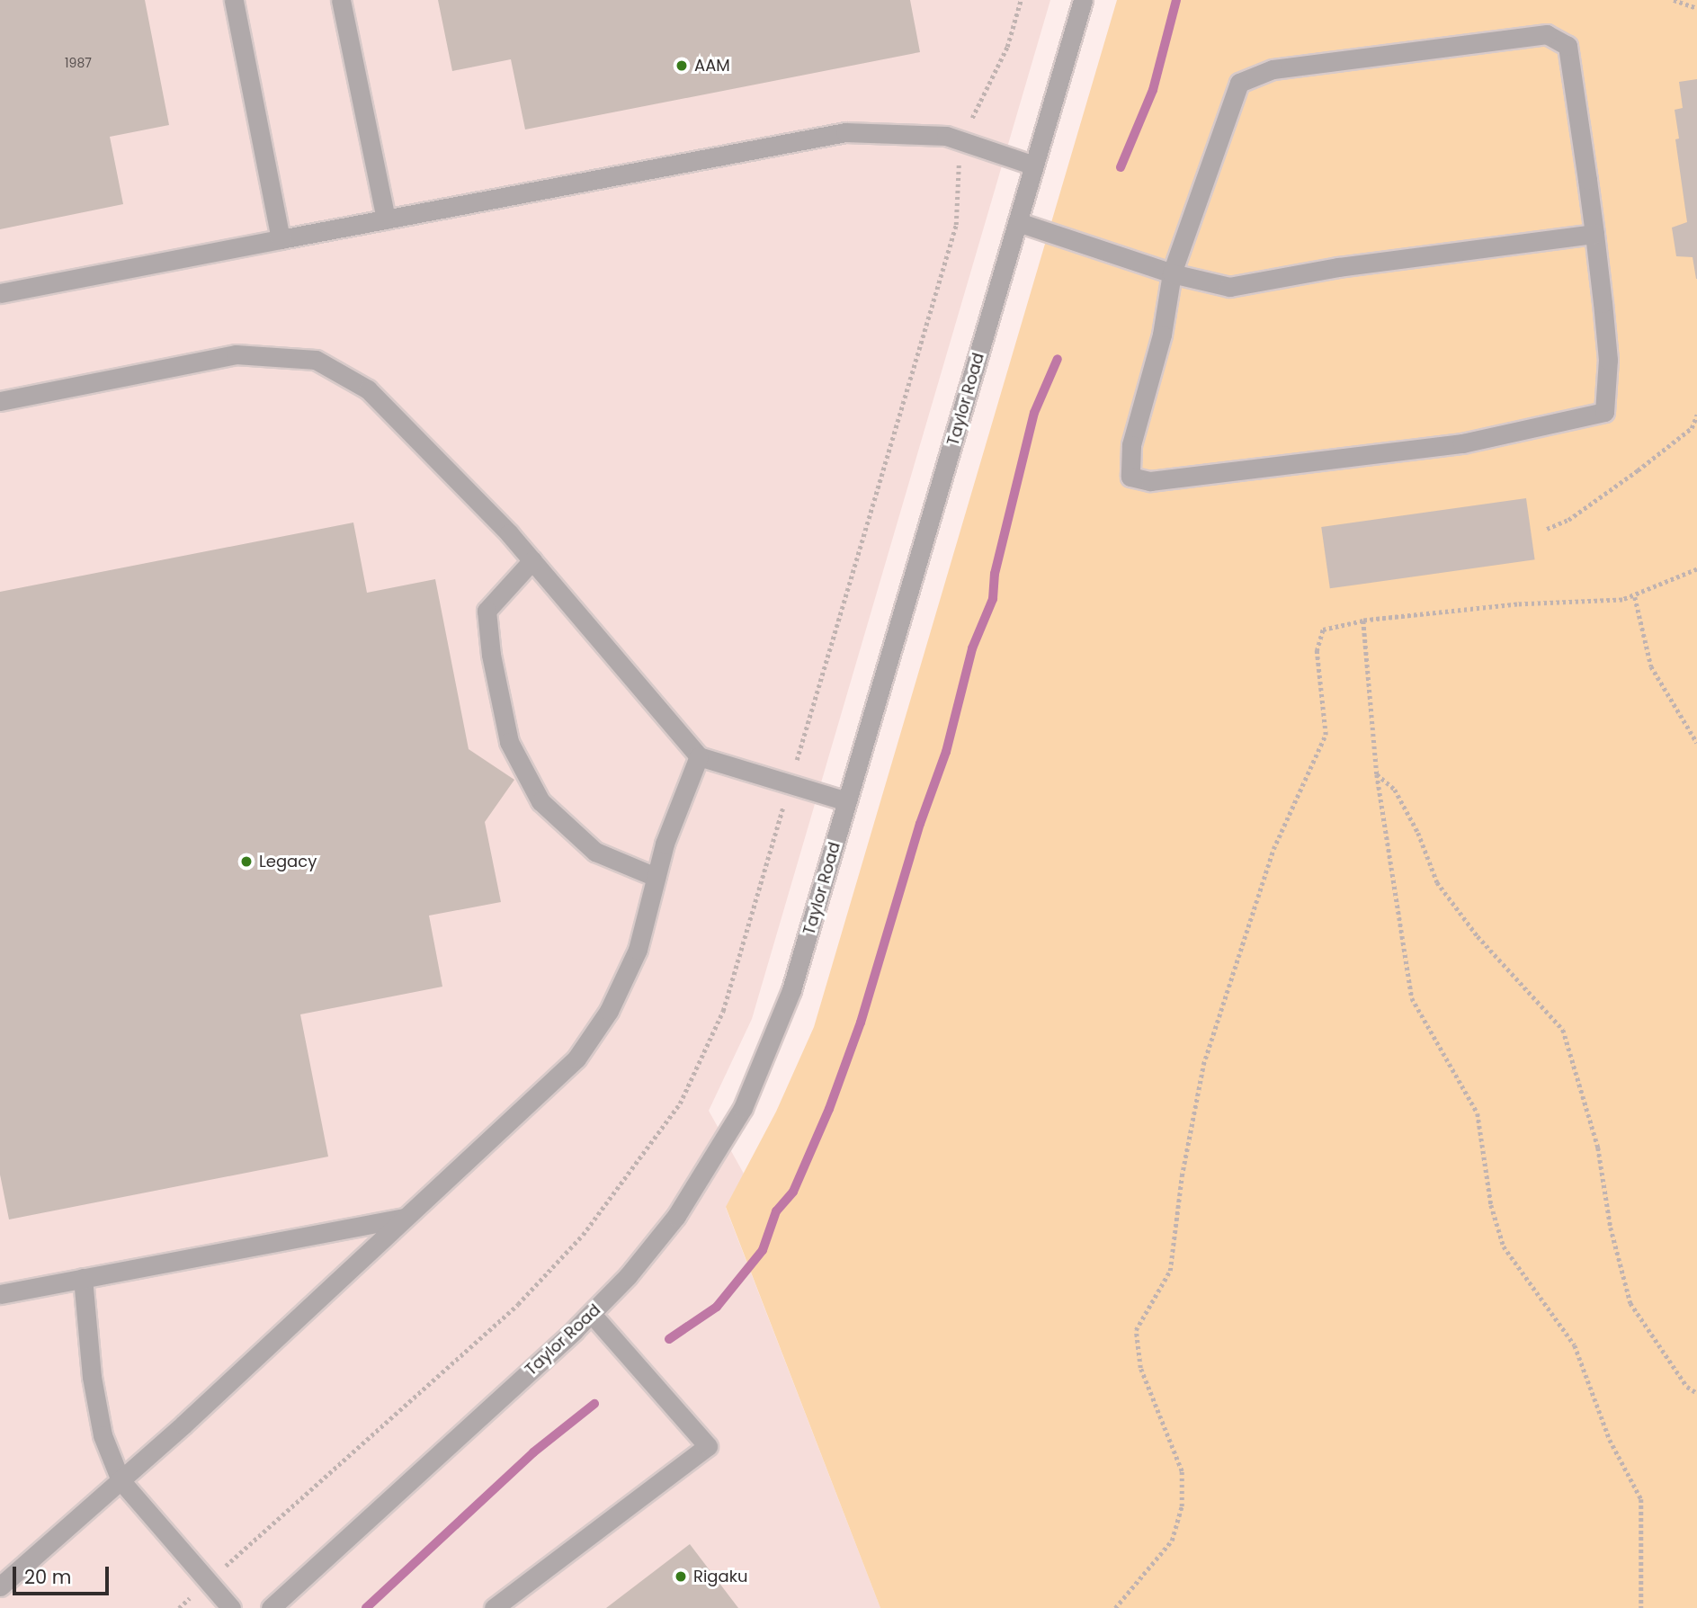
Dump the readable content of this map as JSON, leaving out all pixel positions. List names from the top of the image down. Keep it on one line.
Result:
{"streets":{"street":["Taylor Road"]},"places":["AAM","Legacy","Rigaku"],"house_numbers":["1987"],"scale_bar":"20 m"}
